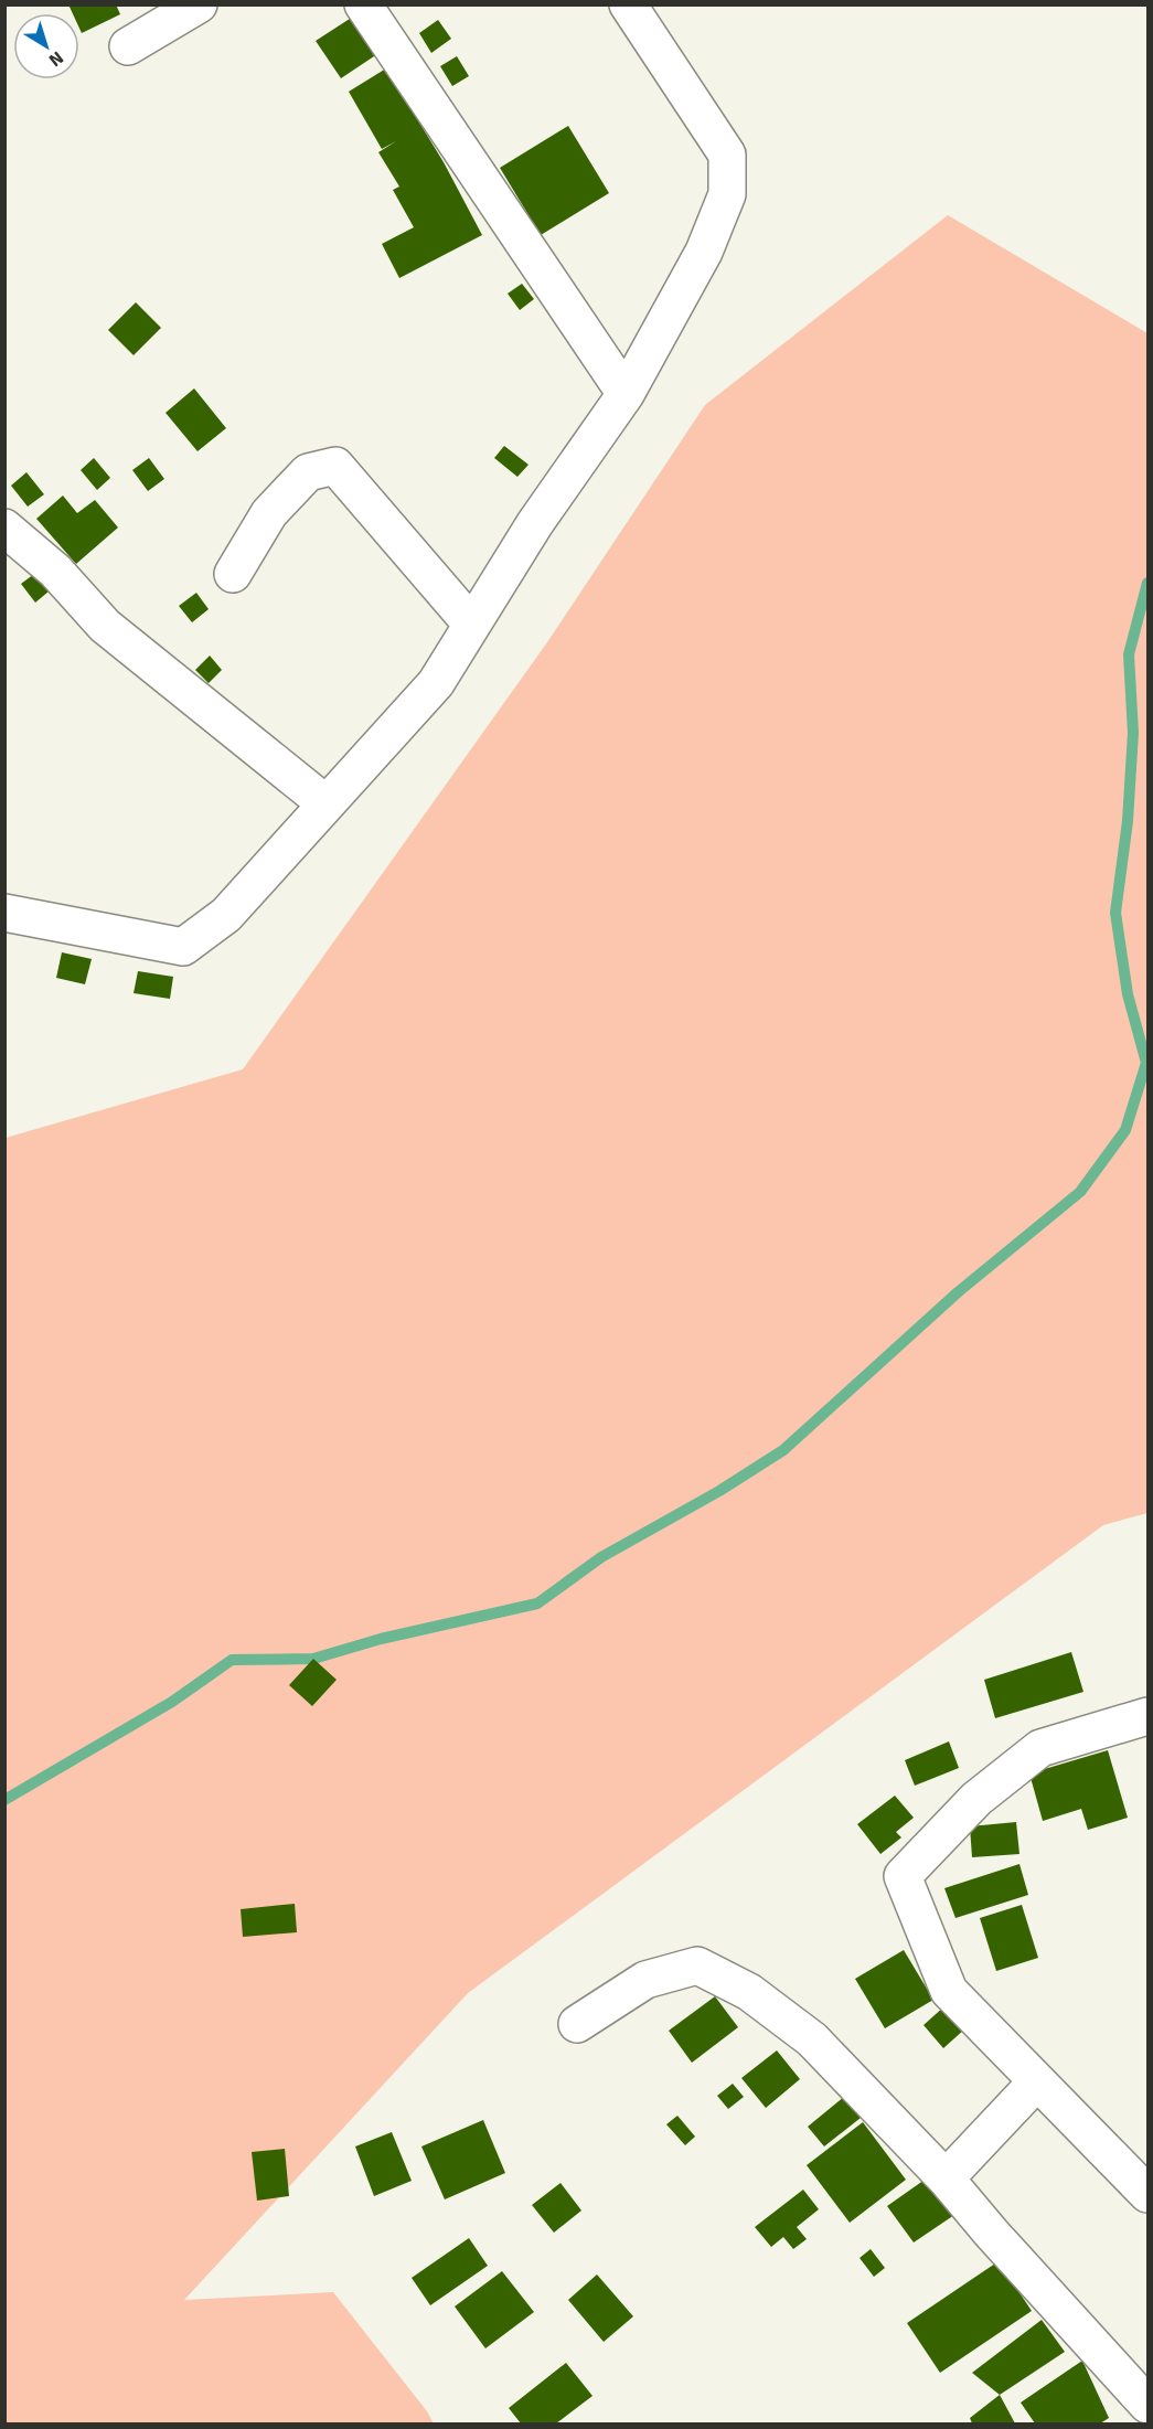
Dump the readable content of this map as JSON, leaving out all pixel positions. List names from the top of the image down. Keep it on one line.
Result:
{"north":"bottom right"}
